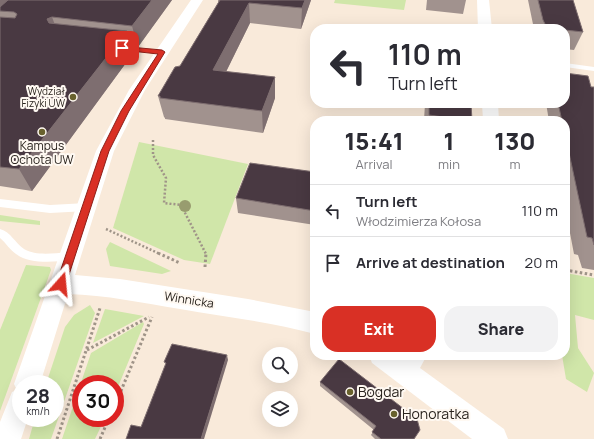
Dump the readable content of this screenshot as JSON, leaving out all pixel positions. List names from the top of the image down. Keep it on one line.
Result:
{"streets":{"street":["Winnicka"]},"places":["Wydział Fizyki UW","Kampus Ochota UW","Bogdar","Honoratka"],"page":{"turn":["110 m","Turn left"],"eta":["15:41","Arrival","1","min","130","m"],"list":[{"name":"Turn left","note":"Włodzimierza Kołosa","value":"110 m"},{"name":"Arrive at destination","value":"20 m"}],"buttons":["Exit","Share"],"speed":"28 km/h","limit":"30"}}
